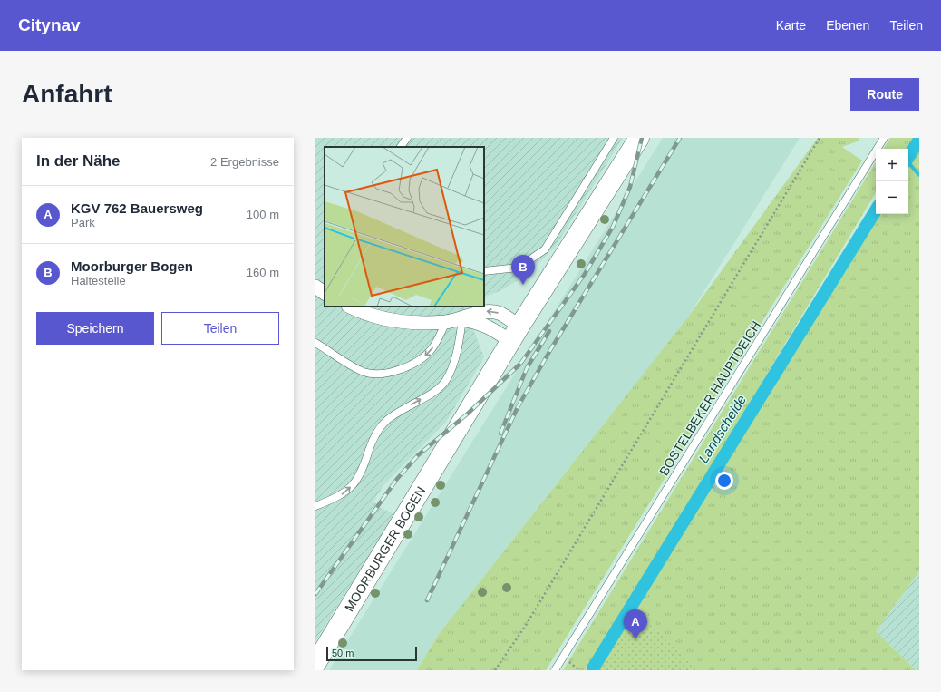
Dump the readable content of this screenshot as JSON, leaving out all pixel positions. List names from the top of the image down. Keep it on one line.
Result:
{"streets":{"main road":["MOORBURGER BOGEN"],"lane":["BOSTELBEKER HAUPTDEICH"]},"water":["Landscheide"],"scale_bar":"50 m","page":{"header":"Citynav","nav":["Karte","Ebenen","Teilen"],"buttons":["Route",["Speichern","Teilen"]],"title":"Anfahrt","heading":["In der Nähe","2 Ergebnisse"],"map_buttons":["+","−"],"list":[{"mark":"A","name":"KGV 762 Bauersweg","note":"Park","value":"100 m"},{"mark":"B","name":"Moorburger Bogen","note":"Haltestelle","value":"160 m"}],"pins":["B","A"],"scale":"50 m"}}
